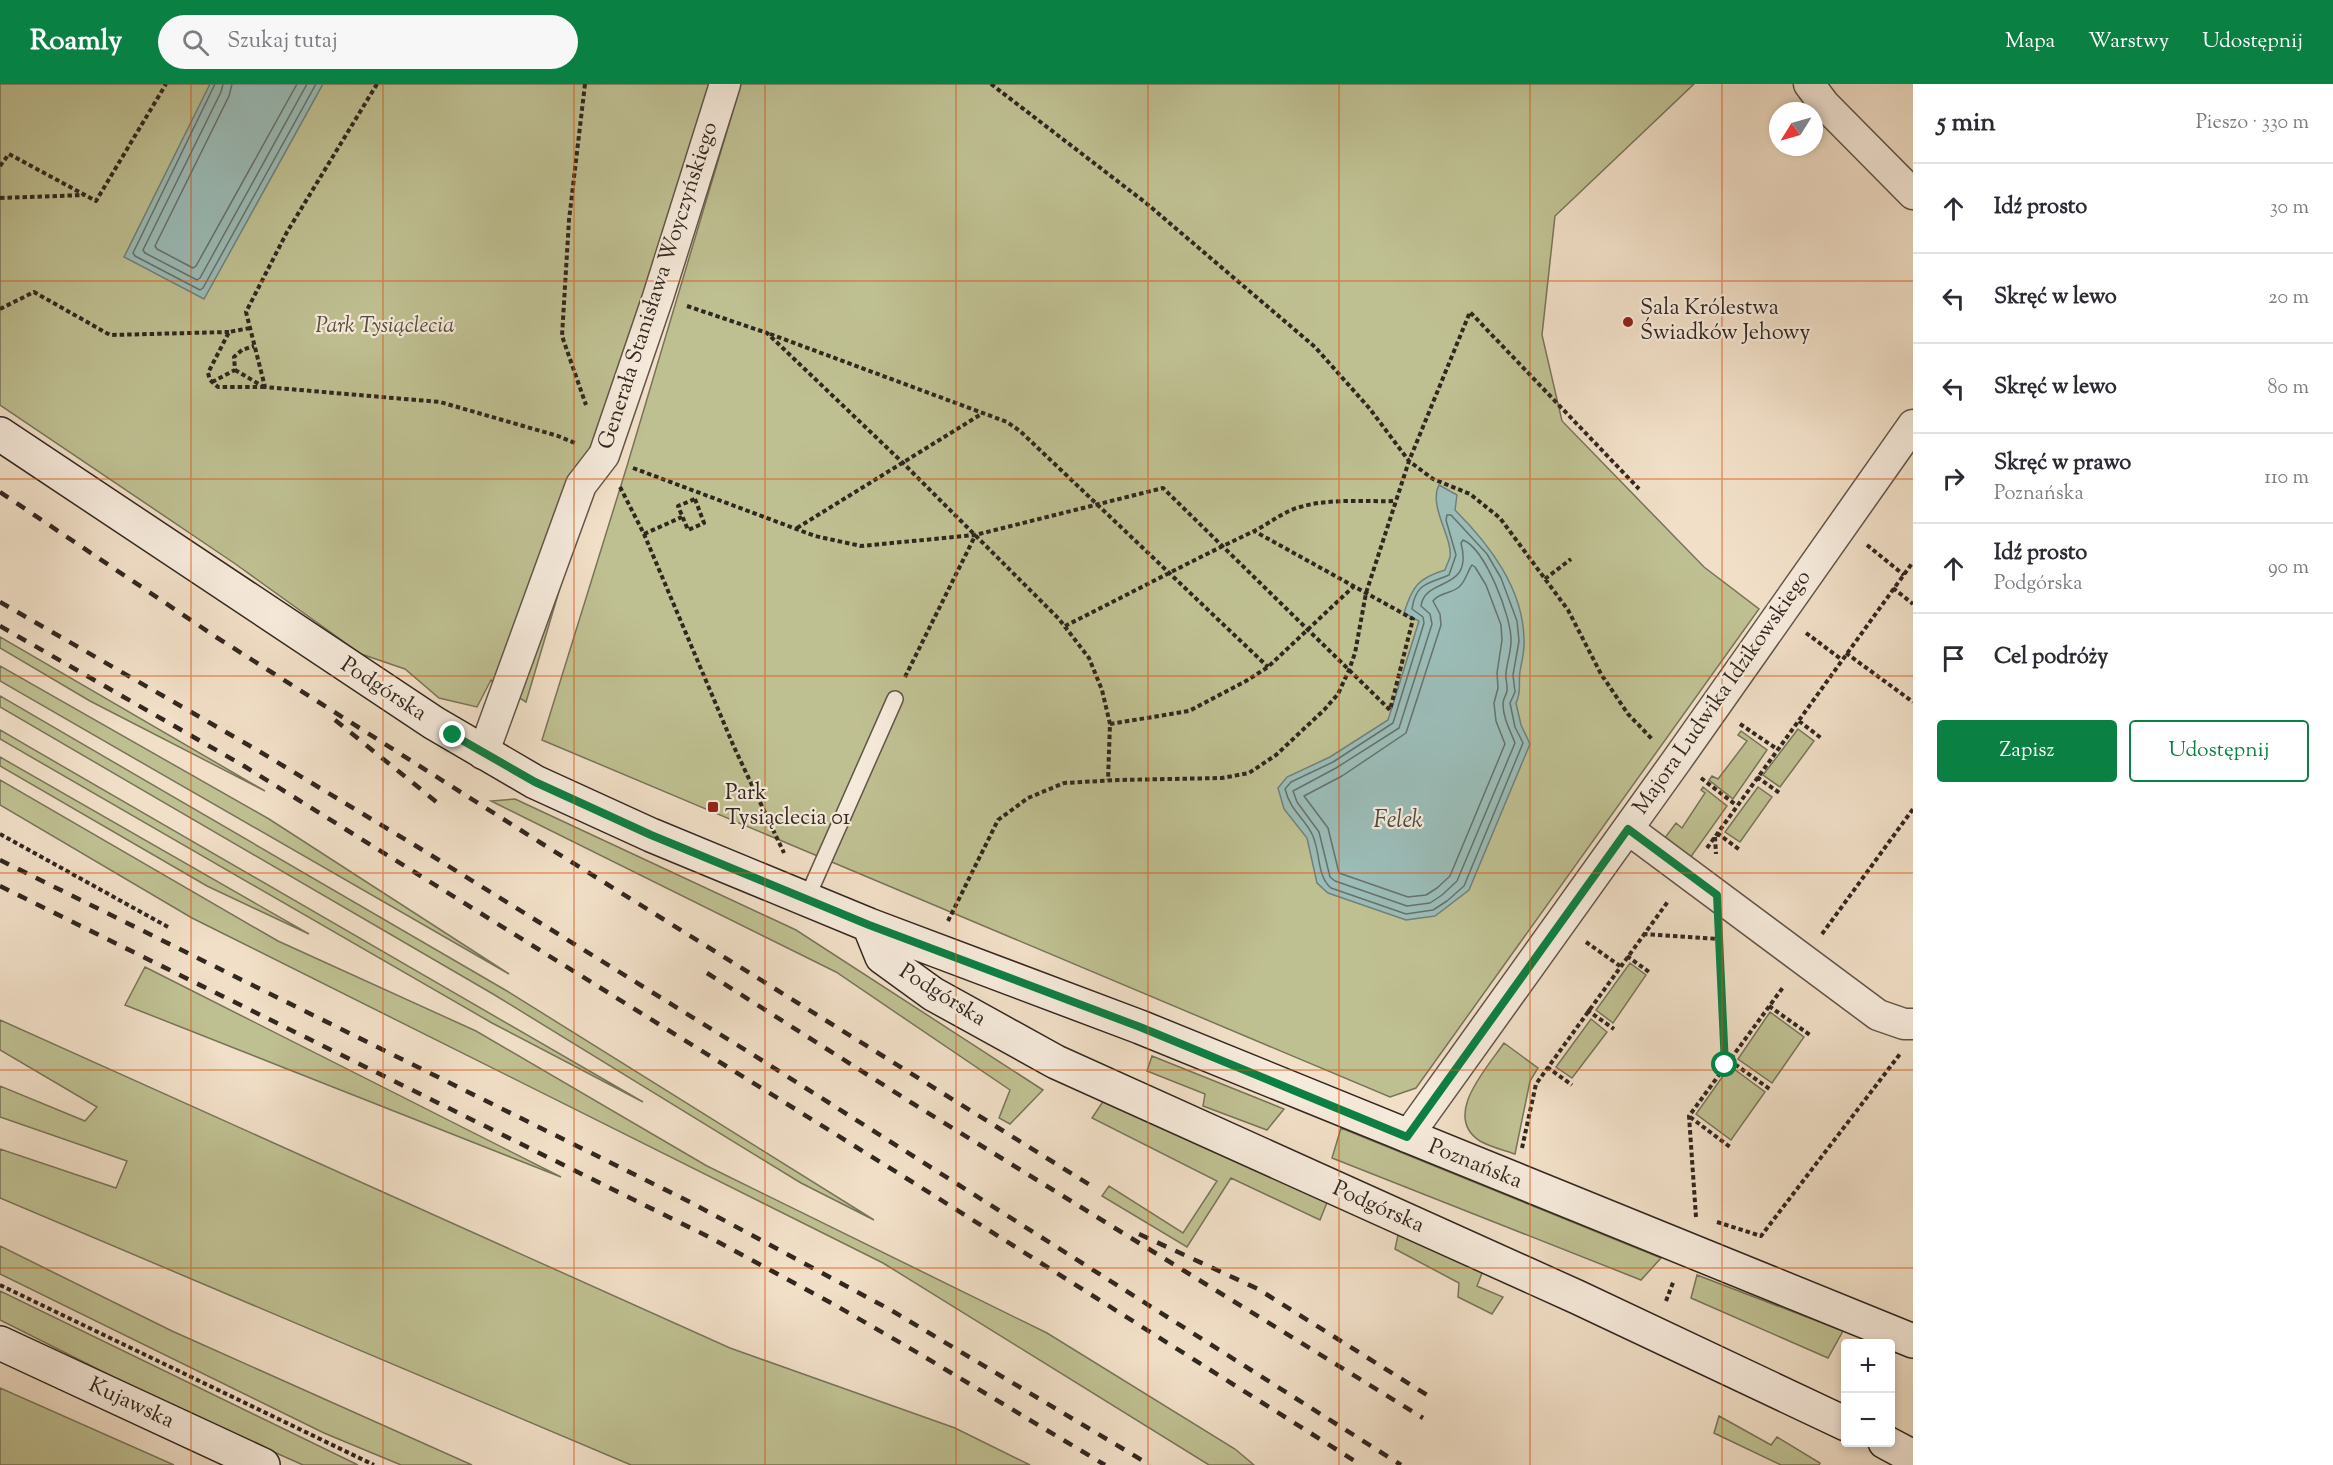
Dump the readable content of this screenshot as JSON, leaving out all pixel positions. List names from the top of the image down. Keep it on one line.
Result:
{"streets":{"street":["Generała Stanisława Woyczyńskiego","Podgórska","Majora Ludwika Idzikowskiego","Poznańska","Kujawska"]},"crossings":[["Generała Stanisława Woyczyńskiego","Podgórska"],["Podgórska","Poznańska"],["Majora Ludwika Idzikowskiego","Poznańska"]],"water":["Felek"],"parks":["Park Tysiąclecia"],"places":{"other":["Sala Królestwa Świadków Jehowy"],"transit":["Park Tysiąclecia 01"]},"north":"bottom left","page":{"header":"Roamly","search":"Szukaj tutaj","nav":["Mapa","Warstwy","Udostępnij"],"heading":["5 min","Pieszo · 330 m"],"list":[["Idź prosto","30 m"],["Skręć w lewo","20 m"],["Skręć w lewo","80 m"],["Skręć w prawo","Poznańska","110 m"],["Idź prosto","Podgórska","90 m"],"Cel podróży"],"buttons":["Zapisz","Udostępnij"],"map_buttons":["+","−"]}}
